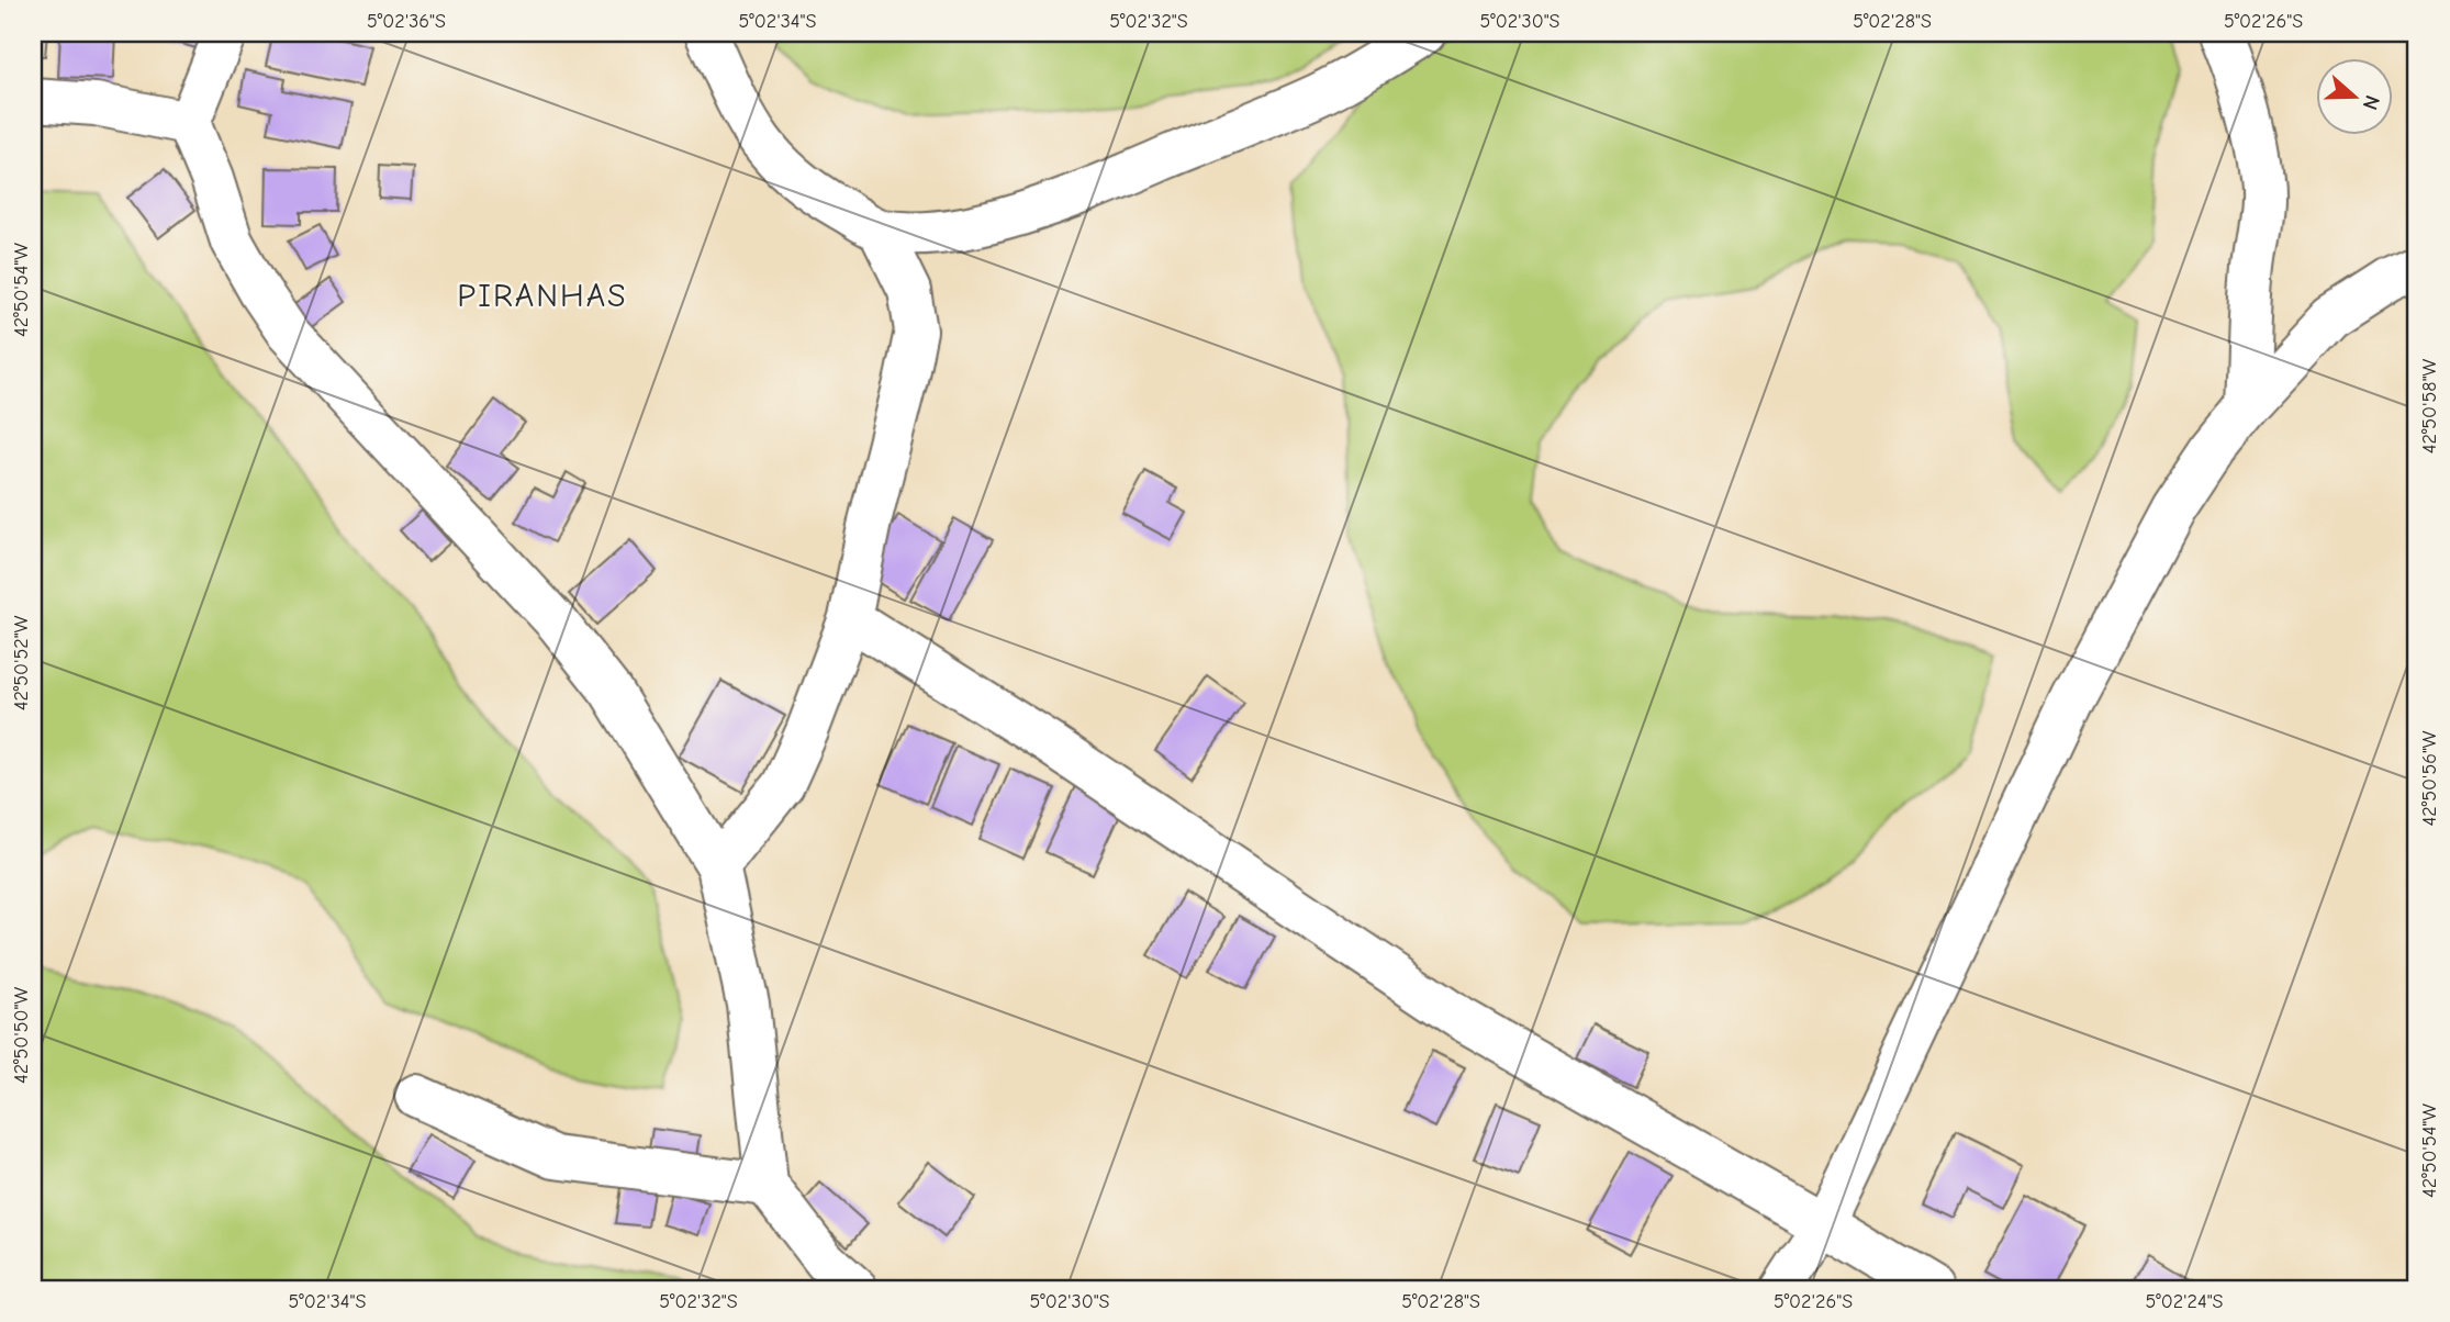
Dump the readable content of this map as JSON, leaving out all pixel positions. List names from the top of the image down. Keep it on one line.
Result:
{"districts":["PIRANHAS"],"north":"right","coordinates":["5°02'36\"S","5°02'34\"S","5°02'32\"S","5°02'30\"S","5°02'28\"S","5°02'26\"S","42°50'54\"W","42°50'58\"W","42°50'52\"W","42°50'56\"W","42°50'50\"W","5°02'24\"S"]}
